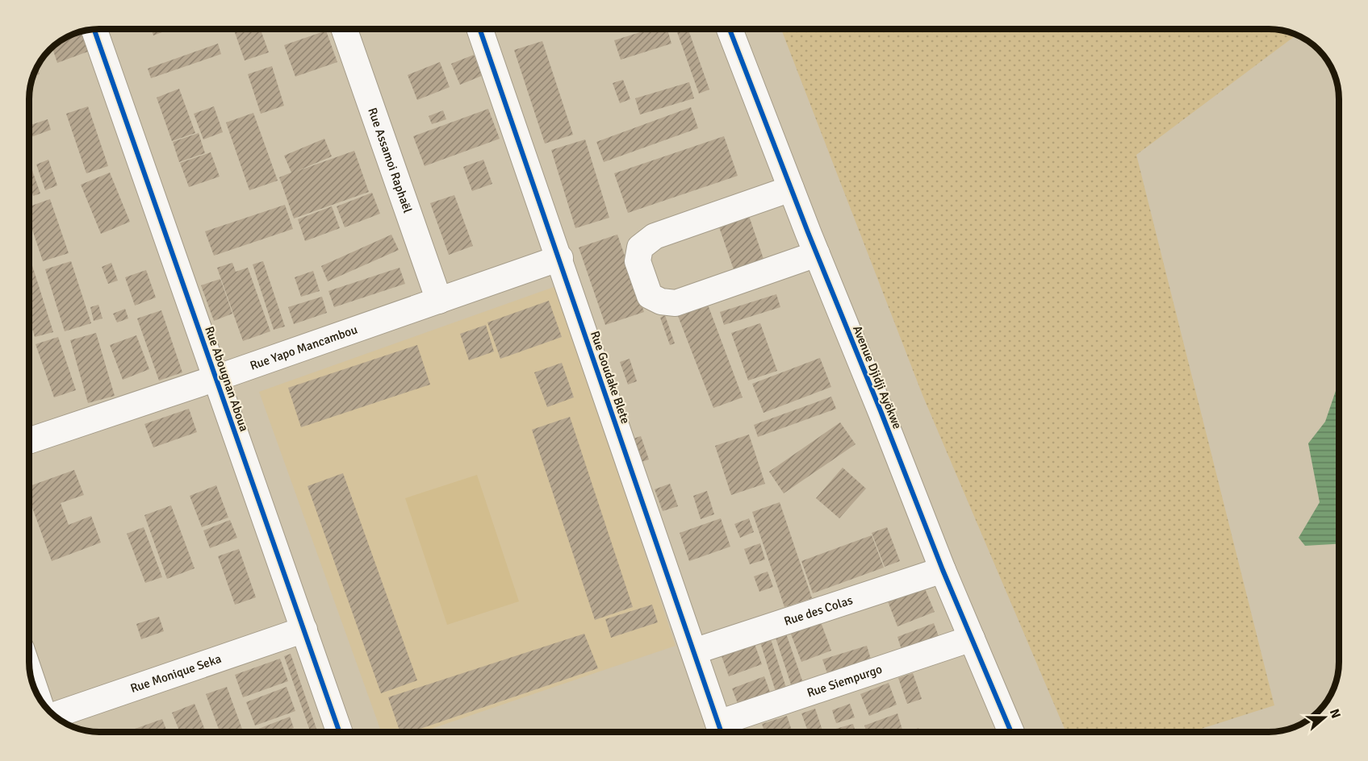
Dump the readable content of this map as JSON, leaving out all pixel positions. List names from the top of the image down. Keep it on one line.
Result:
{"streets":{"street":["Rue Assamoi Raphaël","Rue Yapo Mancambou","Rue Goudake Blete","Avenue Djidji Ayökwe","Rue Abougnan Aboua","Rue des Colas","Rue Monique Seka","Rue Siempurgo"]},"crossings":[["Rue Assamoi Raphaël","Rue Yapo Mancambou"],["Rue Yapo Mancambou","Rue Goudake Blete"],["Rue Yapo Mancambou","Rue Abougnan Aboua"],["Rue Goudake Blete","Rue des Colas"],["Rue Goudake Blete","Rue Siempurgo"],["Avenue Djidji Ayökwe","Rue des Colas"],["Avenue Djidji Ayökwe","Rue Siempurgo"],["Rue Abougnan Aboua","Rue Monique Seka"]],"north":"right"}
